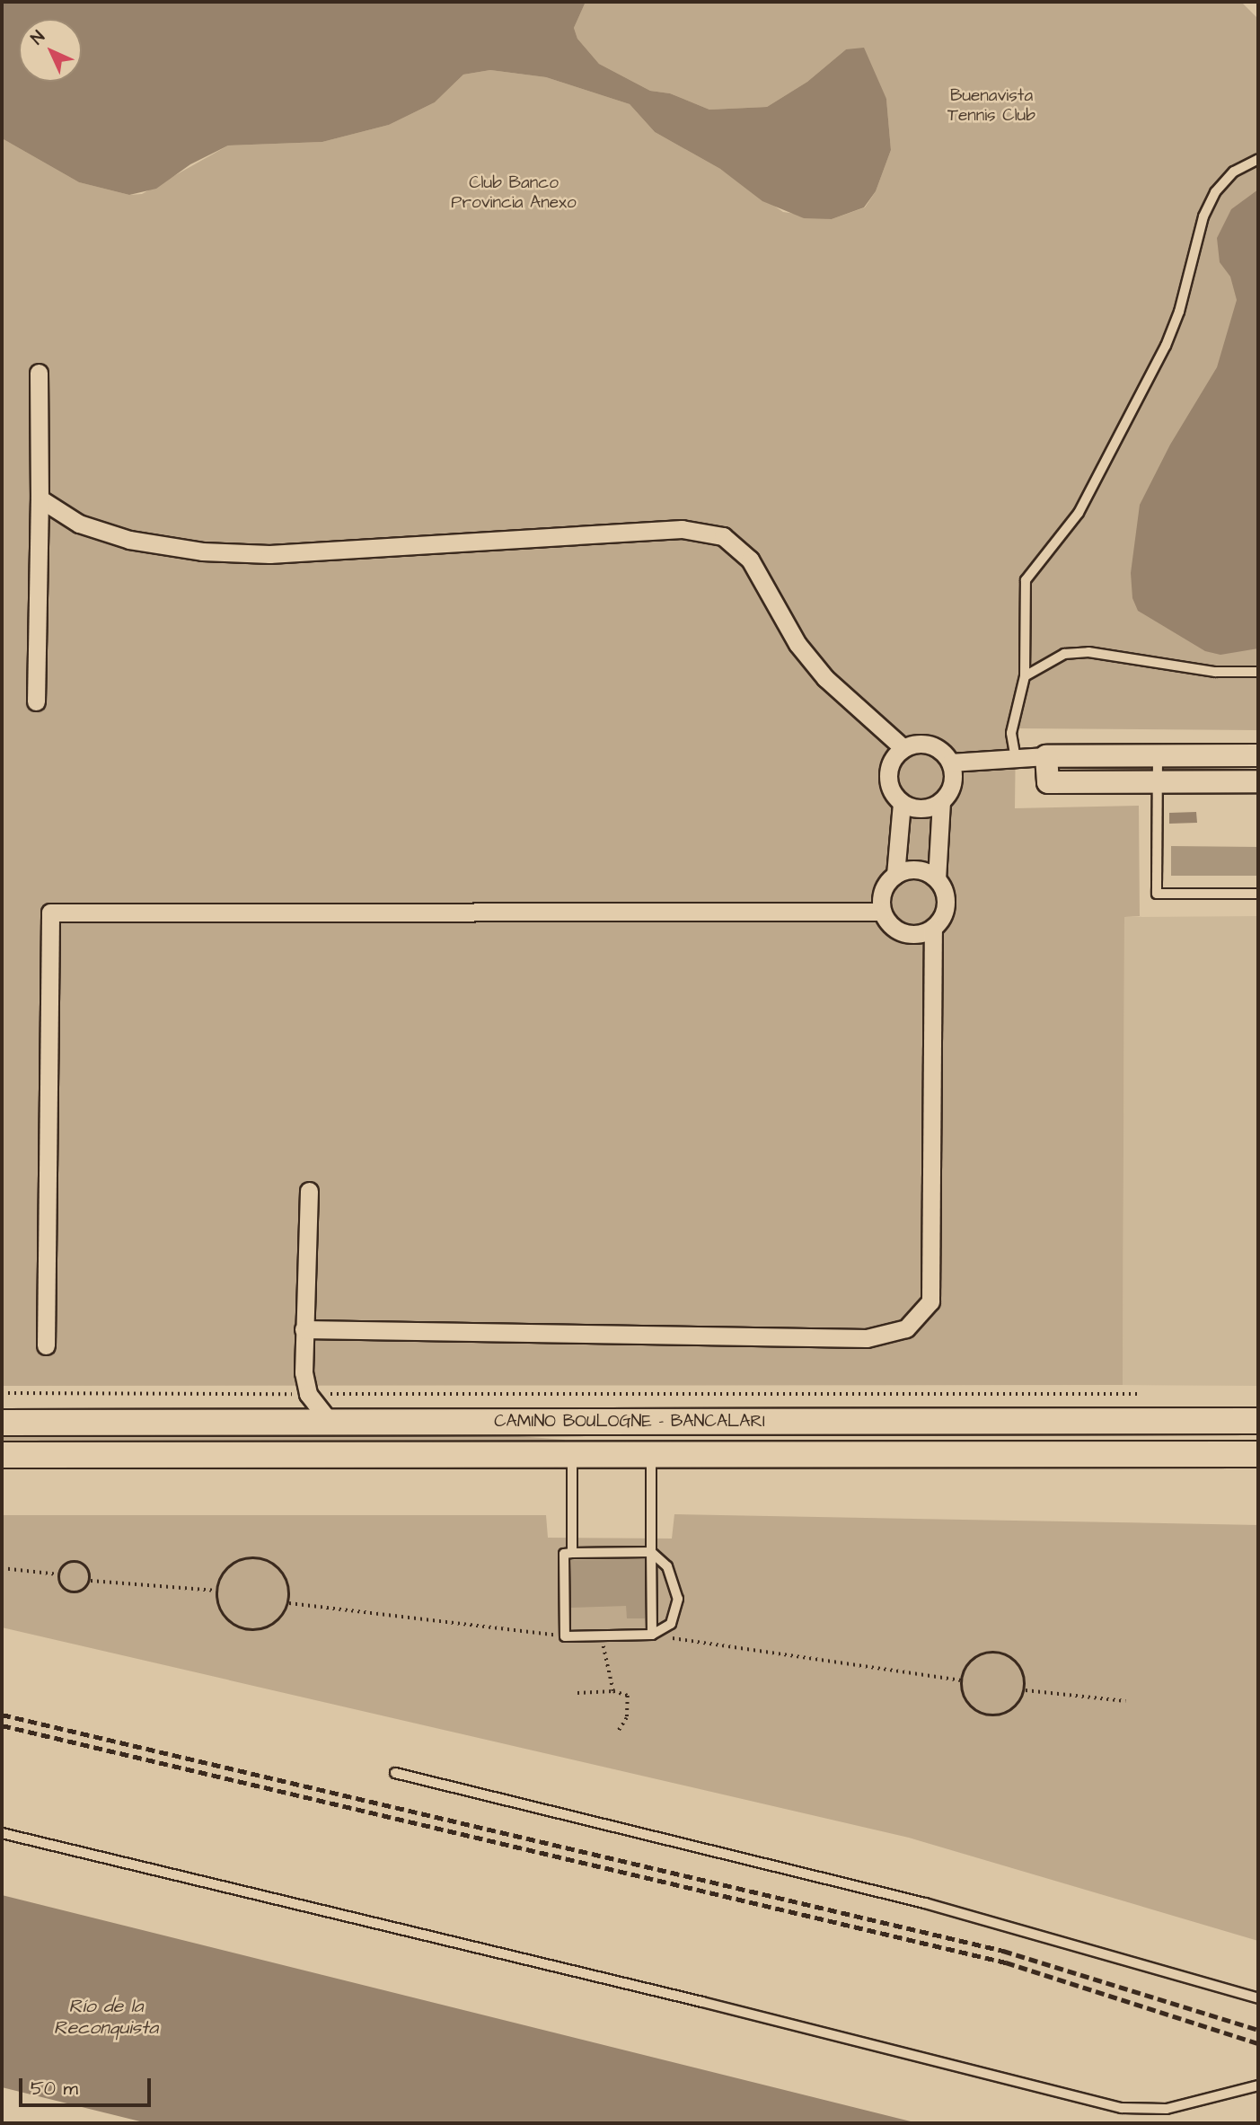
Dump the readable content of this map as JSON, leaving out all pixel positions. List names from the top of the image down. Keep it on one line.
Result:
{"streets":{"main road":["CAMINO BOULOGNE - BANCALARI"]},"water":["Río de la Reconquista"],"parks":["Buenavista Tennis Club","Club Banco Provincia Anexo"],"scale_bar":"50 m","north":"top left"}
